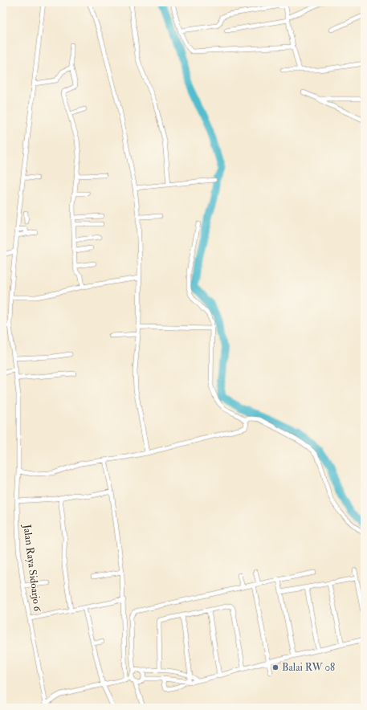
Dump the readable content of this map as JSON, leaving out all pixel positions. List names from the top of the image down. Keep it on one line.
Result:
{"streets":{"street":["Jalan Raya Sidoarjo 6"]},"places":["Balai RW 08"]}
